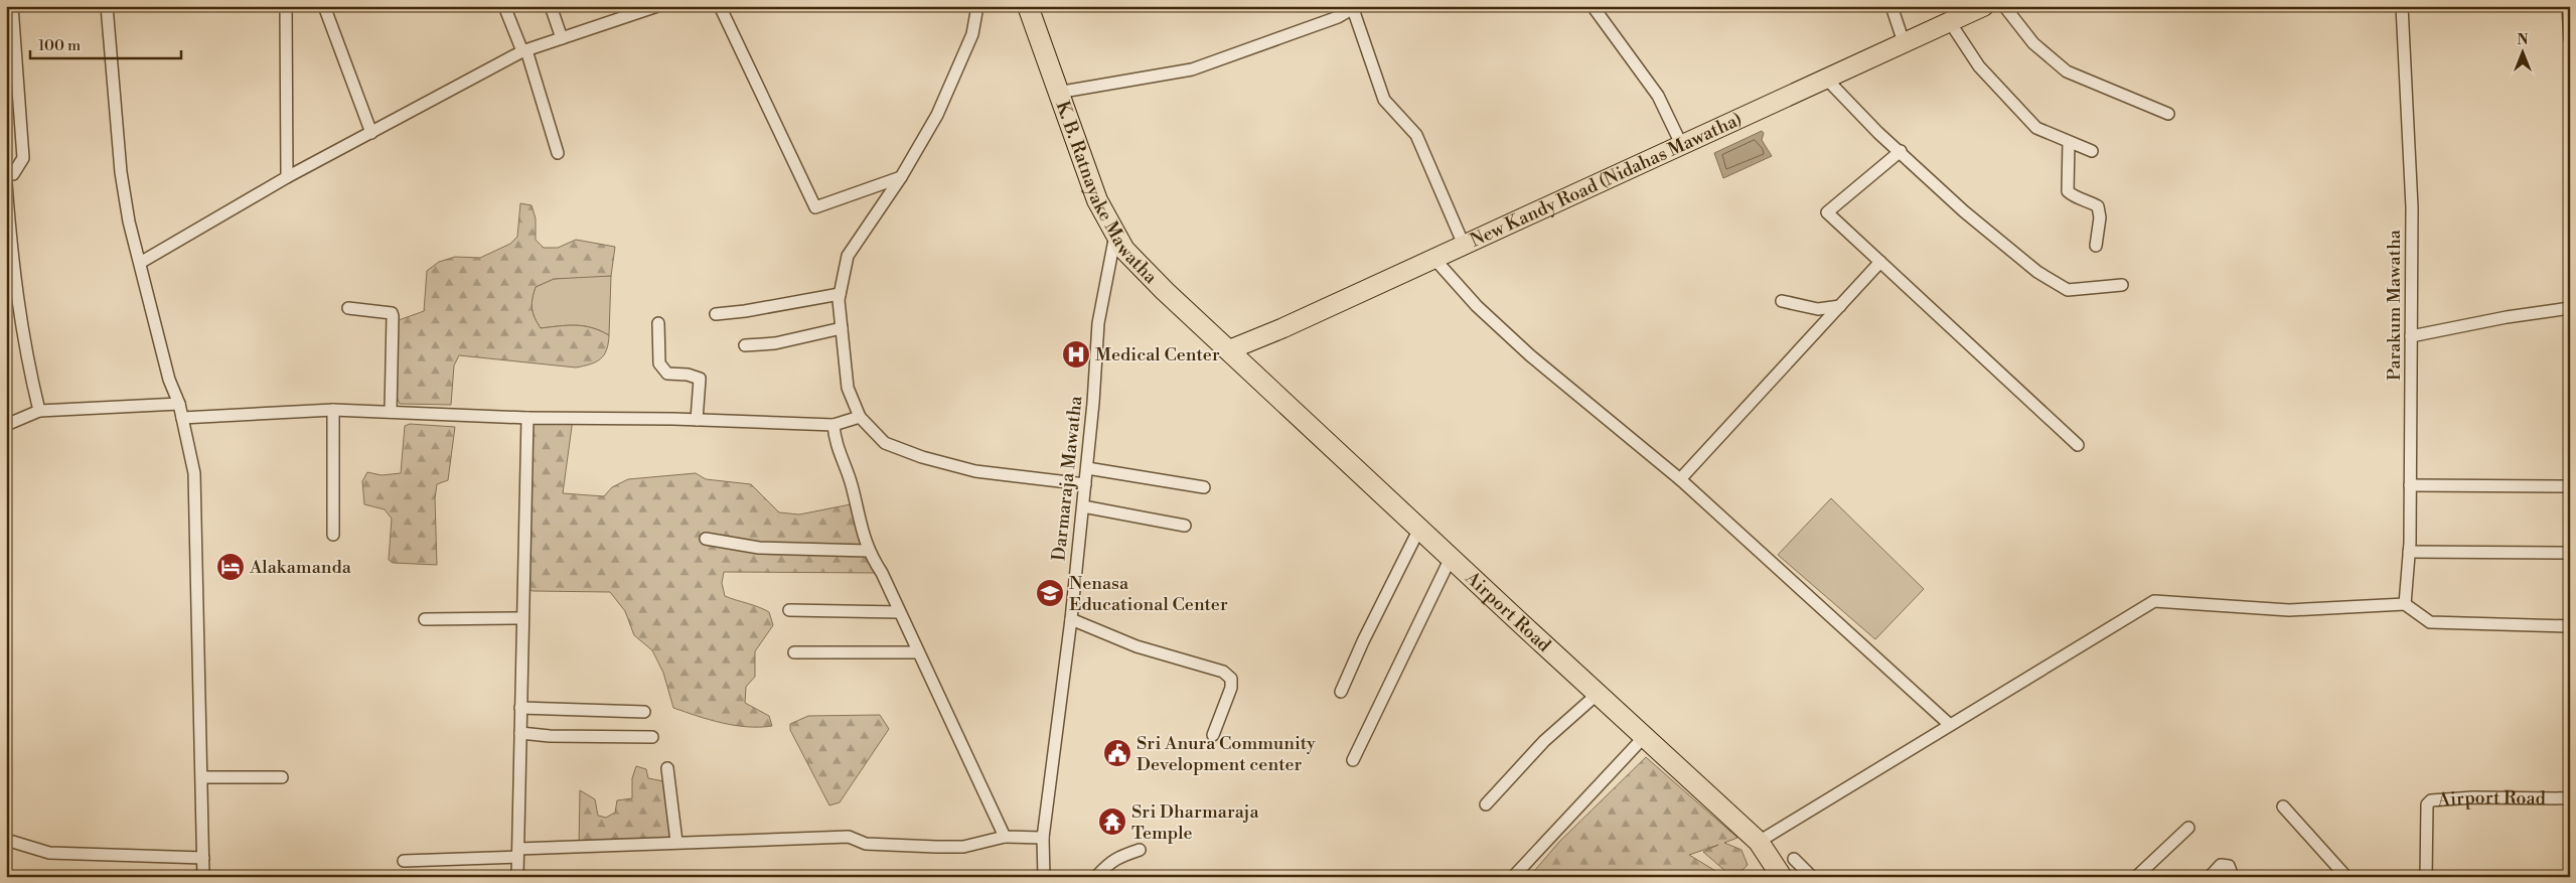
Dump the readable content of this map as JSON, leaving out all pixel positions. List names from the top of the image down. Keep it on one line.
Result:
{"streets":{"highway":["K. B. Ratnayake Mawatha","Airport Road"],"main road":["New Kandy Road (Nidahas Mawatha)"],"street":["Parakum Mawatha","Darmaraja Mawatha"]},"crossings":[["New Kandy Road (Nidahas Mawatha)","K. B. Ratnayake Mawatha"],["New Kandy Road (Nidahas Mawatha)","Airport Road"],["K. B. Ratnayake Mawatha","Darmaraja Mawatha"],["K. B. Ratnayake Mawatha","Airport Road"]],"places":{"hospital":["Medical Center"],"hotel":["Alakamanda"],"school or university":["Nenasa Educational Center"],"public building":["Sri Anura Community Development center"],"temple":["Sri Dharmaraja Temple"]},"scale_bar":"100 m","north":"top"}
